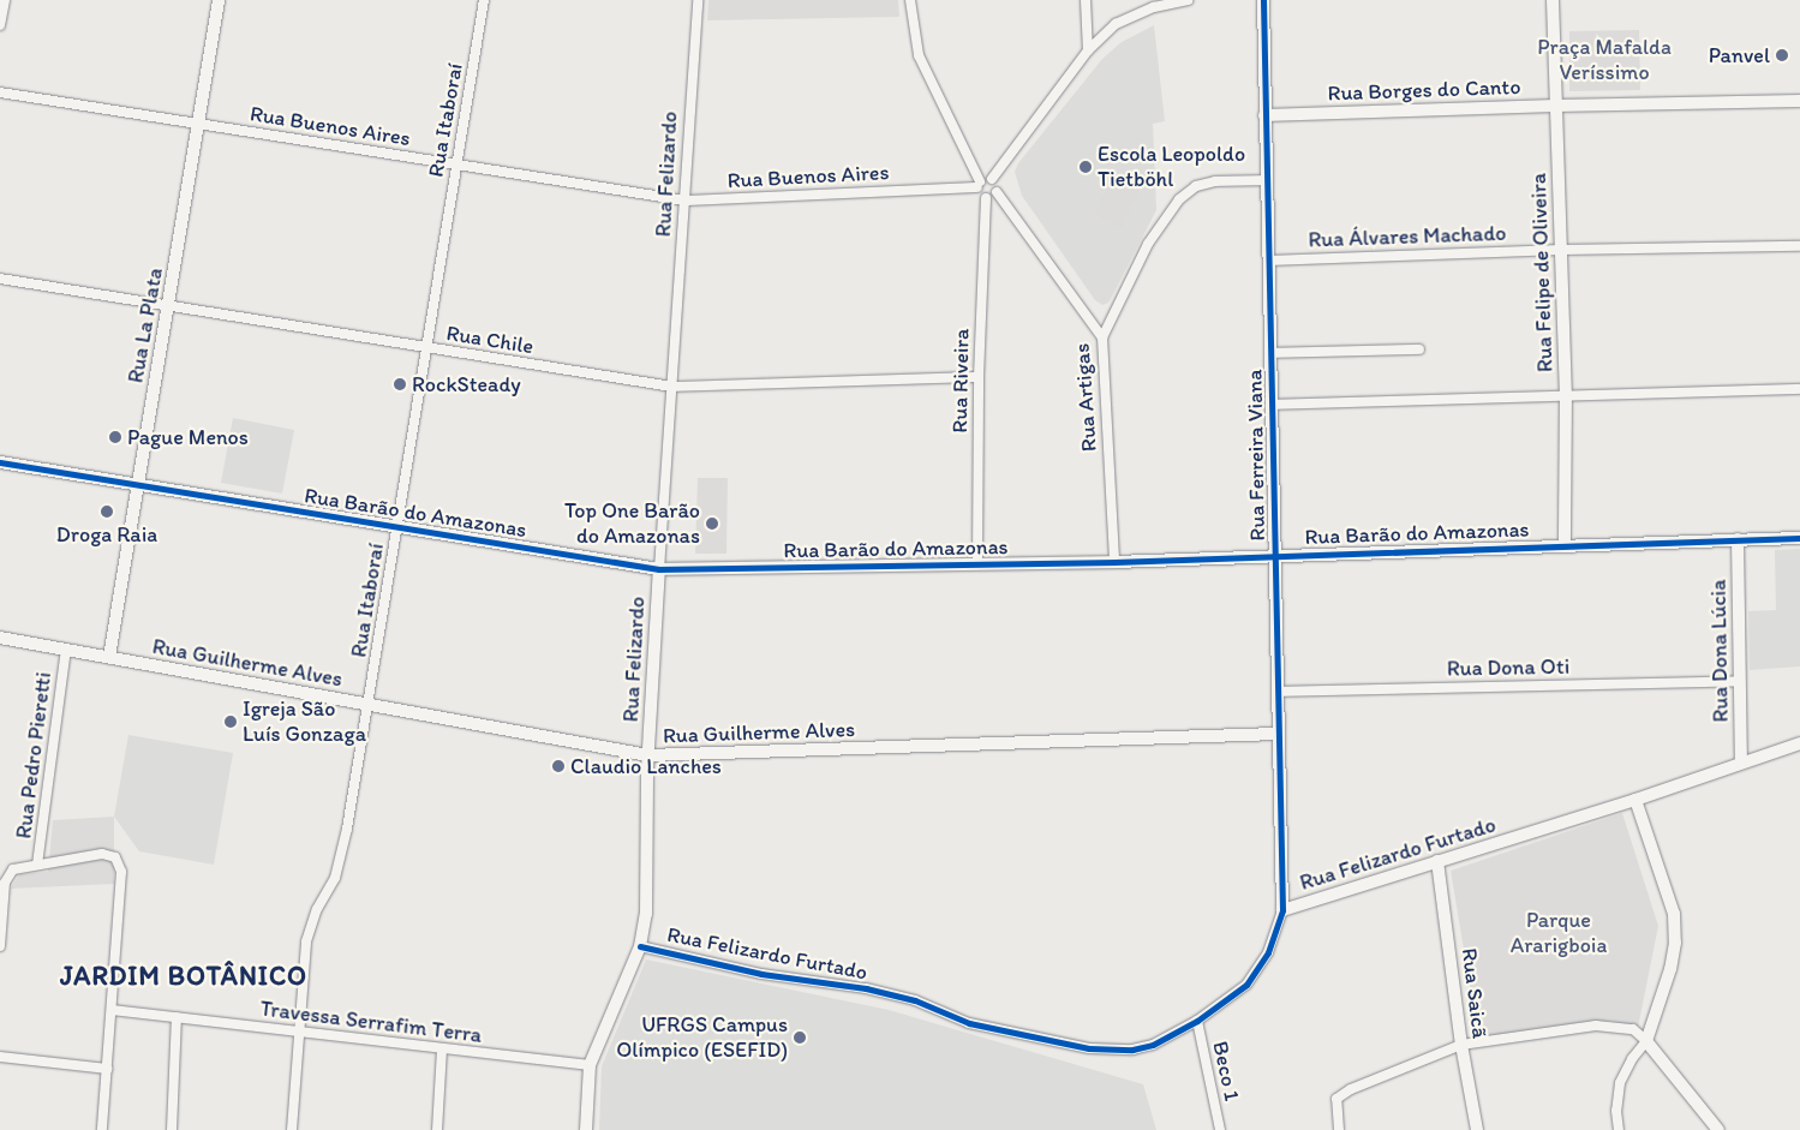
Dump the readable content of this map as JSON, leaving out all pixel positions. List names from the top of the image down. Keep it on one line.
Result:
{"streets":{"street":["Rua Borges do Canto","Rua Itaboraí","Rua Buenos Aires","Rua Felizardo","Rua Álvares Machado","Rua Felipe de Oliveira","Rua La Plata","Rua Chile","Rua Riveira","Rua Artigas","Rua Ferreira Viana","Rua Barão do Amazonas","Rua Dona Lúcia","Rua Guilherme Alves","Rua Dona Oti","Rua Pedro Pieretti","Rua Felizardo Furtado","Rua Saicã","Travessa Serrafim Terra","Beco 1"]},"crossings":[["Rua Borges do Canto","Rua Felipe de Oliveira"],["Rua Borges do Canto","Rua Ferreira Viana"],["Rua Itaboraí","Rua Buenos Aires"],["Rua Itaboraí","Rua Chile"],["Rua Itaboraí","Rua Barão do Amazonas"],["Rua Itaboraí","Rua Guilherme Alves"],["Rua Itaboraí","Travessa Serrafim Terra"],["Rua Buenos Aires","Rua Felizardo"],["Rua Buenos Aires","Rua La Plata"],["Rua Buenos Aires","Rua Riveira"],["Rua Buenos Aires","Rua Artigas"],["Rua Felizardo","Rua Chile"],["Rua Felizardo","Rua Barão do Amazonas"],["Rua Felizardo","Rua Guilherme Alves"],["Rua Felizardo","Rua Felizardo Furtado"],["Rua Felizardo","Travessa Serrafim Terra"],["Rua Álvares Machado","Rua Felipe de Oliveira"],["Rua Álvares Machado","Rua Ferreira Viana"],["Rua Felipe de Oliveira","Rua Barão do Amazonas"],["Rua La Plata","Rua Chile"],["Rua La Plata","Rua Barão do Amazonas"],["Rua La Plata","Rua Guilherme Alves"],["Rua Chile","Rua Riveira"],["Rua Riveira","Rua Artigas"],["Rua Riveira","Rua Barão do Amazonas"],["Rua Artigas","Rua Barão do Amazonas"],["Rua Ferreira Viana","Rua Barão do Amazonas"],["Rua Ferreira Viana","Rua Guilherme Alves"],["Rua Ferreira Viana","Rua Dona Oti"],["Rua Ferreira Viana","Rua Felizardo Furtado"],["Rua Barão do Amazonas","Rua Dona Lúcia"],["Rua Dona Lúcia","Rua Dona Oti"],["Rua Dona Lúcia","Rua Felizardo Furtado"],["Rua Guilherme Alves","Rua Pedro Pieretti"],["Rua Felizardo Furtado","Rua Saicã"],["Rua Felizardo Furtado","Beco 1"]],"districts":["JARDIM BOTÂNICO"],"parks":["Praça Mafalda Veríssimo","Parque Ararigboia"],"places":["Panvel","Escola Leopoldo Tietböhl","RockSteady","Pague Menos","Droga Raia","Top One Barão do Amazonas","Igreja São Luís Gonzaga","Claudio Lanches","UFRGS Campus Olímpico (ESEFID)"]}
